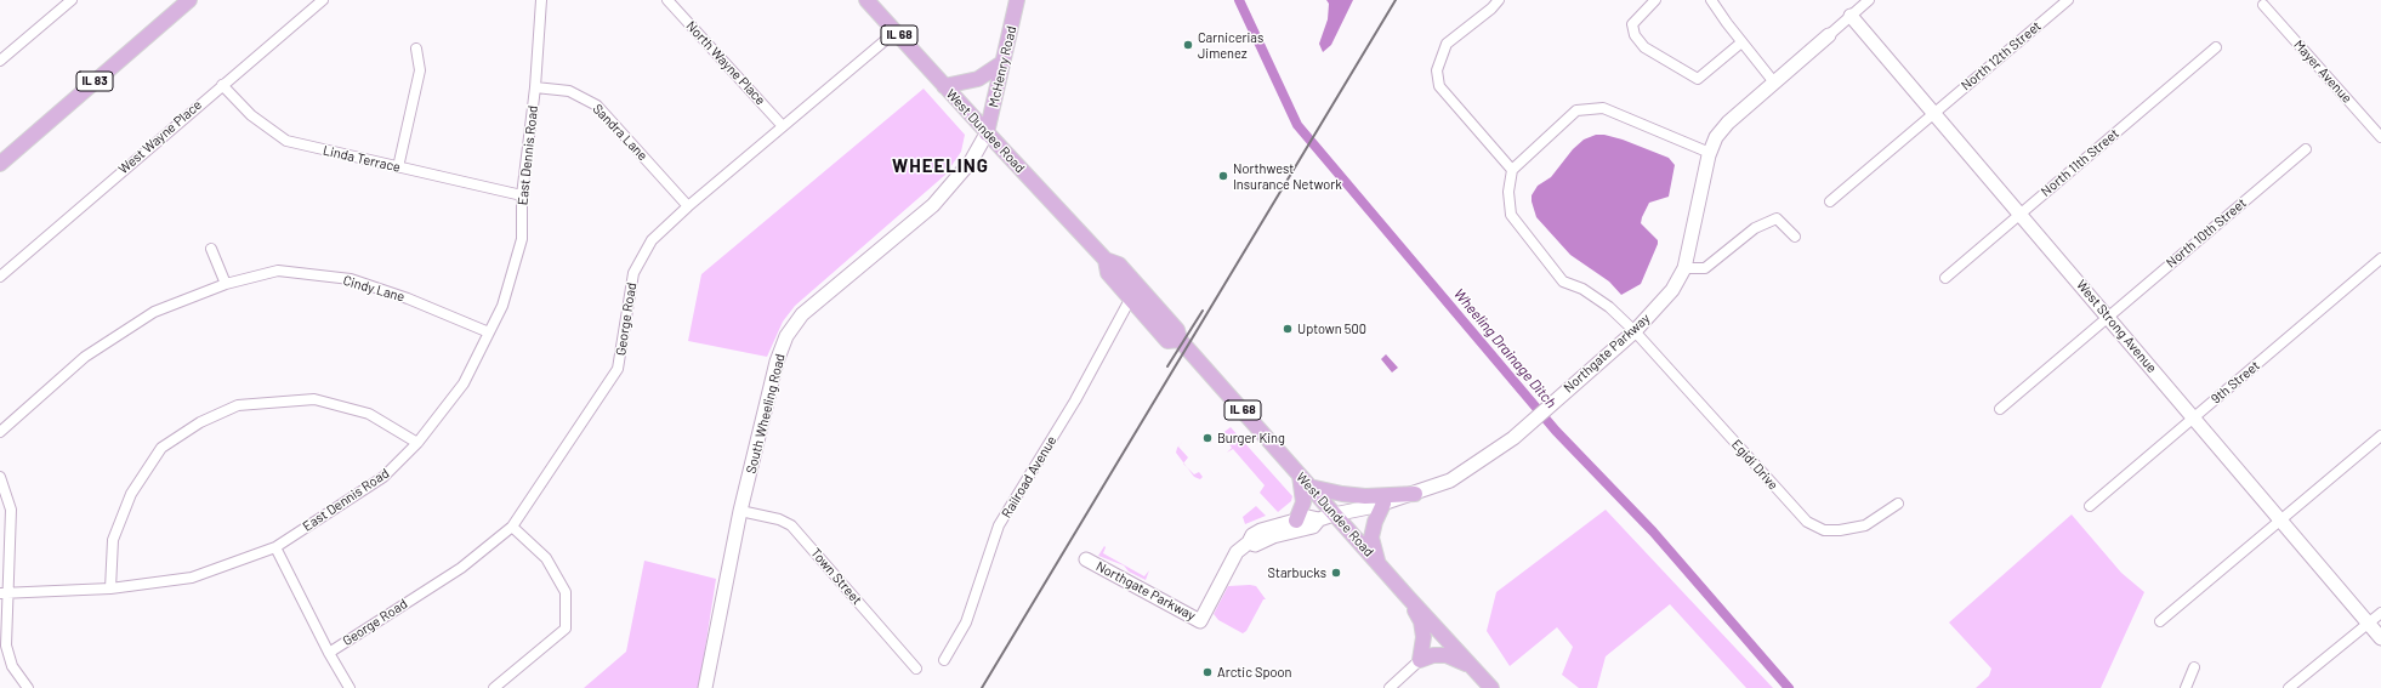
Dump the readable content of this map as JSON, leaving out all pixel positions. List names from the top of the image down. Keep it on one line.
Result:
{"streets":{"main road":["IL 68","McHenry Road","IL 83","West Dundee Road"],"street":["North 12th Street","North Wayne Place","Mayer Avenue","Sandra Lane","West Wayne Place","East Dennis Road","Linda Terrace","North 11th Street","North 10th Street","Cindy Lane","George Road","West Strong Avenue","Northgate Parkway","9th Street","South Wheeling Road","Egidi Drive","Railroad Avenue","Town Street"]},"crossings":[["North 12th Street","West Strong Avenue"],["North Wayne Place","George Road"],["McHenry Road","West Dundee Road"],["McHenry Road","South Wheeling Road"],["West Dundee Road","George Road"],["West Dundee Road","Northgate Parkway"],["West Dundee Road","South Wheeling Road"],["West Dundee Road","Railroad Avenue"],["Sandra Lane","East Dennis Road"],["Sandra Lane","George Road"],["West Wayne Place","Linda Terrace"],["East Dennis Road","Linda Terrace"],["East Dennis Road","Cindy Lane"],["North 11th Street","West Strong Avenue"],["North 10th Street","West Strong Avenue"],["West Strong Avenue","Northgate Parkway"],["West Strong Avenue","9th Street"],["Northgate Parkway","Egidi Drive"],["South Wheeling Road","Town Street"]],"districts":["WHEELING"],"water":["Wheeling Drainage Ditch"],"places":["Carnicerias Jimenez","Northwest Insurance Network","Uptown 500","Burger King","Starbucks","Arctic Spoon"]}
